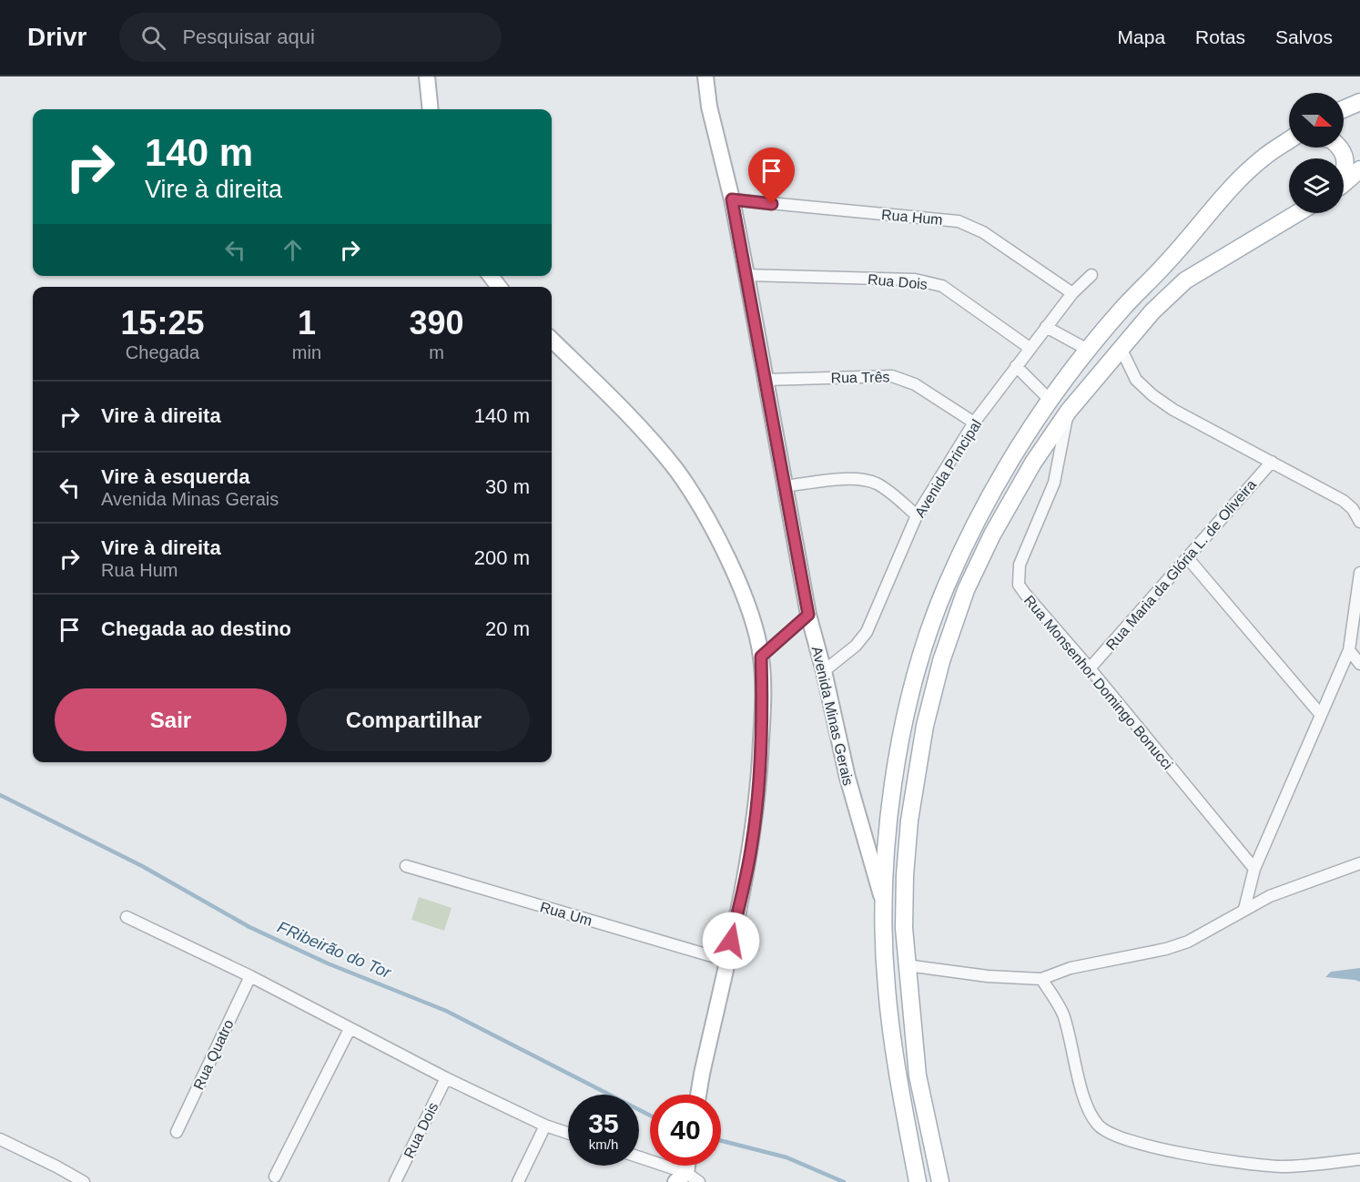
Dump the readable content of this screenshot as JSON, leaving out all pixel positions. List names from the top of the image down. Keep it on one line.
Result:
{"streets":{"street":["Rua Hum","Rua Dois","Rua Três","Avenida Principal","Rua Maria da Glória L. de Oliveira","Rua Monsenhor Domingo Bonucci","Avenida Minas Gerais","Rua Um","Rua Quatro"]},"crossings":[["Rua Hum","Avenida Principal"],["Rua Hum","Avenida Minas Gerais"],["Rua Dois","Avenida Principal"],["Rua Dois","Avenida Minas Gerais"],["Rua Três","Avenida Principal"],["Rua Três","Avenida Minas Gerais"],["Avenida Principal","Avenida Minas Gerais"],["Rua Maria da Glória L. de Oliveira","Rua Monsenhor Domingo Bonucci"]],"water":["FRibeirão do Tor"],"north":"right","page":{"header":"Drivr","search":"Pesquisar aqui","nav":["Mapa","Rotas","Salvos"],"turn":["140 m","Vire à direita"],"eta":["15:25","Chegada","1","min","390","m"],"list":[{"name":"Vire à direita","value":"140 m"},{"name":"Vire à esquerda","note":"Avenida Minas Gerais","value":"30 m"},{"name":"Vire à direita","note":"Rua Hum","value":"200 m"},{"name":"Chegada ao destino","value":"20 m"}],"buttons":["Sair","Compartilhar"],"speed":"35 km/h","limit":"40"}}
